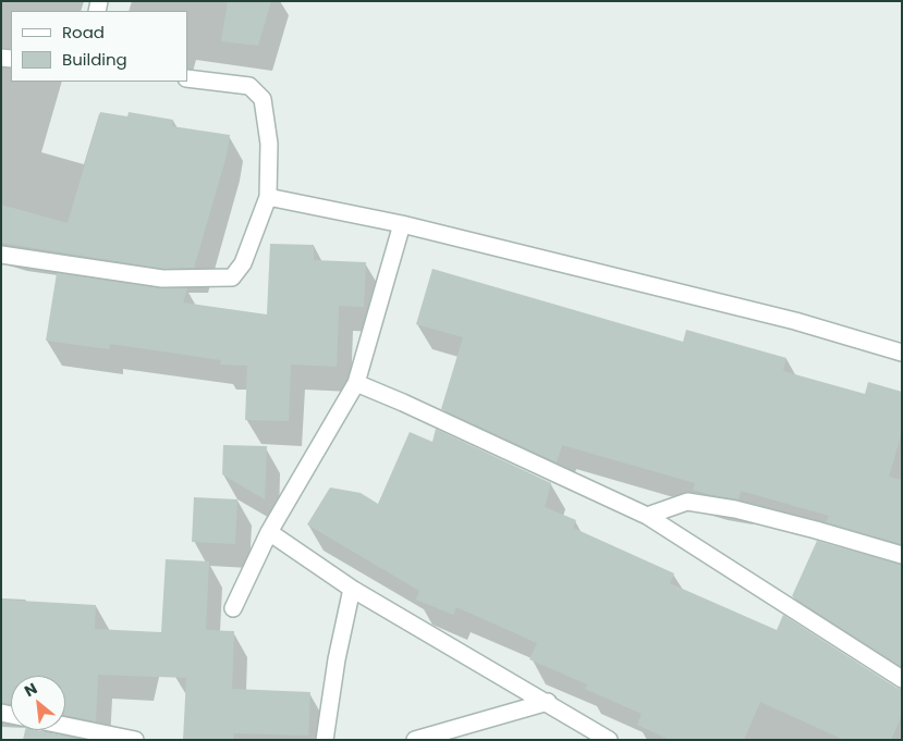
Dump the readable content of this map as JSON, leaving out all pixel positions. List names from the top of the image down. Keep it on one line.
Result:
{"legend":["Road","Building"],"north":"top left"}
